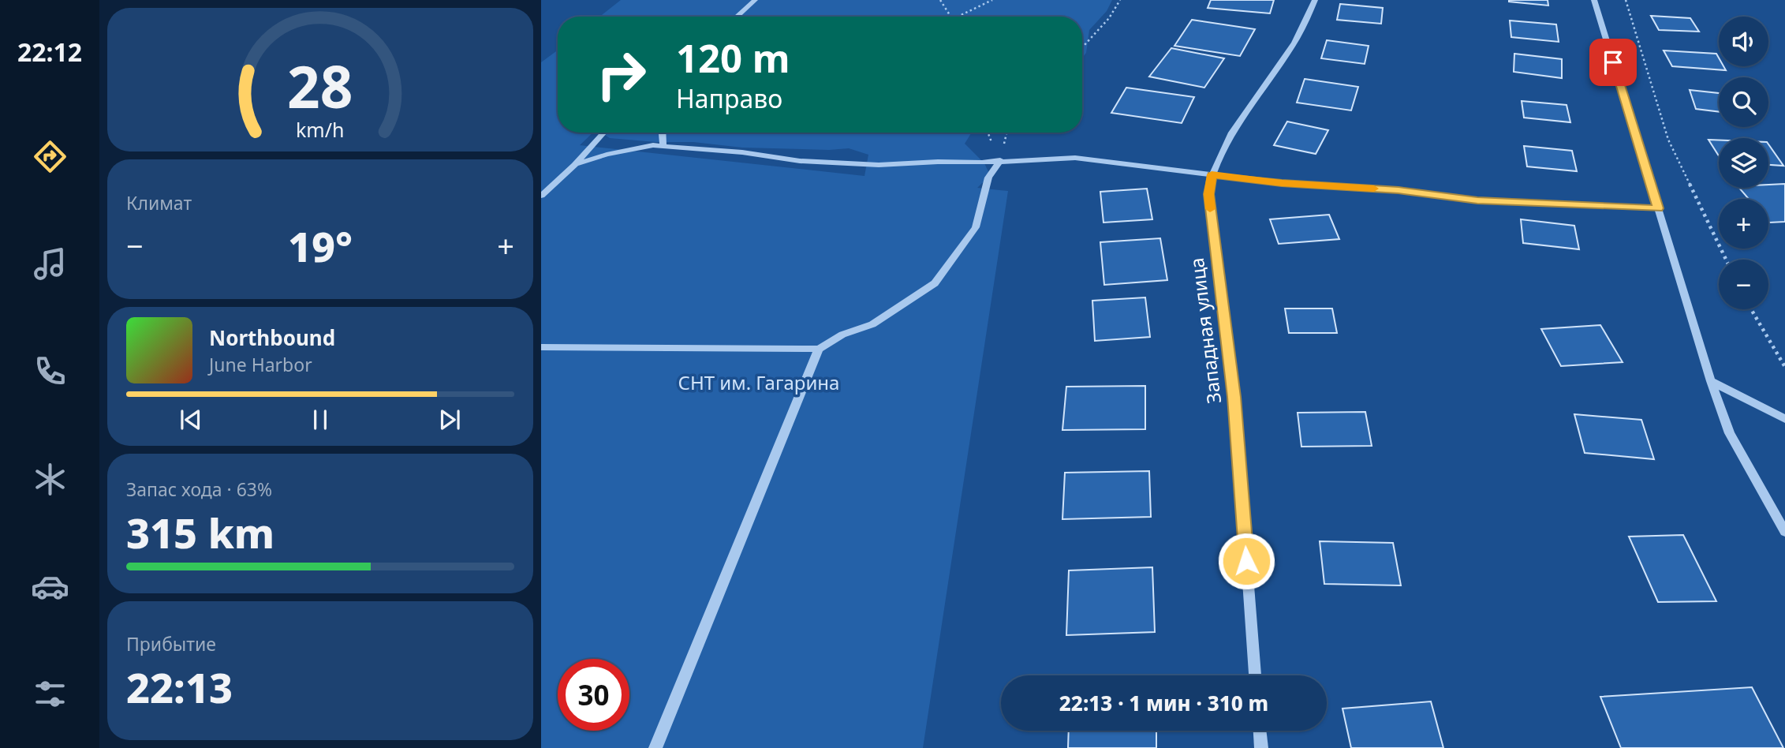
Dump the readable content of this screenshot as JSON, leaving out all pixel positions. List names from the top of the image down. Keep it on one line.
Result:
{"streets":{"street":["Западная улица"]},"parks":["СНТ им. Гагарина"],"page":{"tabs":"22:12","map_buttons":["+","−"],"turn":["120 m","Направо"],"tile":["Климат",["Запас хода · 63%","315 km"],["Прибытие","22:13"]],"heat":["−","19°","+"],"song":["Northbound","June Harbor"],"limit":"30","trip":"22:13 · 1 мин · 310 m","gauge":["28","km/h"]}}
